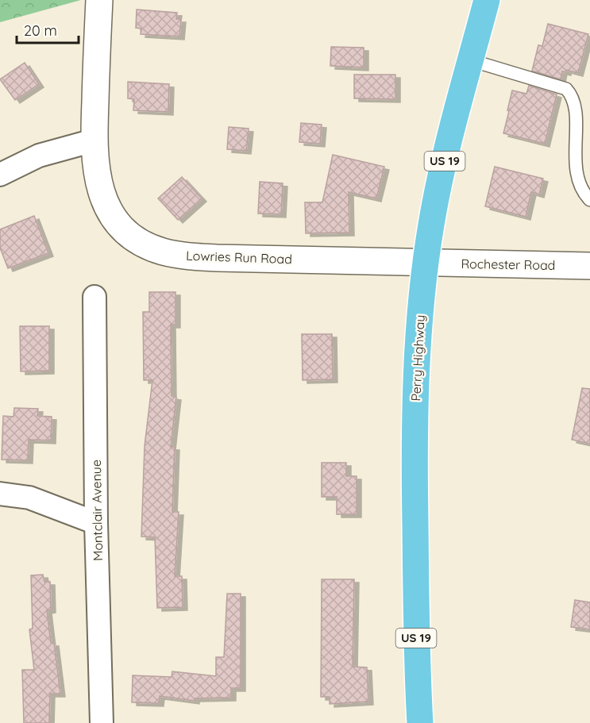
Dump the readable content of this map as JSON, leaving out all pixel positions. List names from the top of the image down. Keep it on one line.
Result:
{"streets":{"main road":["US 19","Perry Highway"],"street":["Lowries Run Road","Rochester Road","Montclair Avenue"]},"crossings":[["Lowries Run Road","Rochester Road"],["Lowries Run Road","Perry Highway"],["Rochester Road","Perry Highway"]],"scale_bar":"20 m"}
